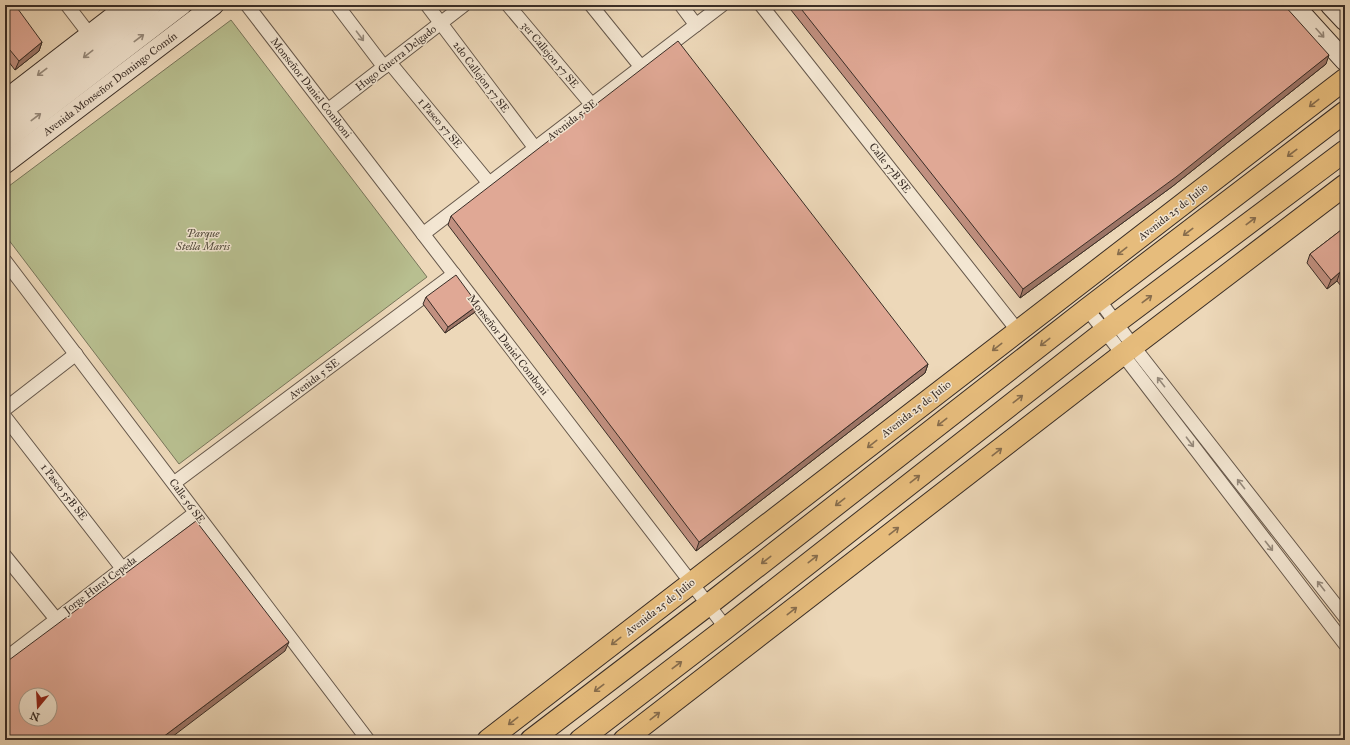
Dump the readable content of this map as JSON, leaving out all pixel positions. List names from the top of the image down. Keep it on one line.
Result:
{"streets":{"main road":["Avenida Monseñor Domingo Comín","Avenida 25 de Julio"],"street":["3er Callejon 57 SE","Hugo Guerra Delgado","2do Callejon 57 SE","Monseñor Daniel Comboni","Avenida 5 SE","1 Paseo 57 SE","Calle 57B SE","1 Paseo 55B SE","Calle 56 SE","Jorge Hurel Cepeda"]},"crossings":[["3er Callejon 57 SE","Avenida 5 SE"],["Hugo Guerra Delgado","2do Callejon 57 SE"],["Hugo Guerra Delgado","Monseñor Daniel Comboni"],["Hugo Guerra Delgado","1 Paseo 57 SE"],["2do Callejon 57 SE","Avenida 5 SE"],["Monseñor Daniel Comboni","Avenida 5 SE"],["Monseñor Daniel Comboni","Avenida 25 de Julio"],["Avenida 5 SE","1 Paseo 57 SE"],["Avenida 5 SE","Calle 56 SE"],["Calle 57B SE","Avenida 25 de Julio"],["1 Paseo 55B SE","Jorge Hurel Cepeda"],["Calle 56 SE","Jorge Hurel Cepeda"]],"parks":["Parque Stella Maris"],"north":"bottom"}
